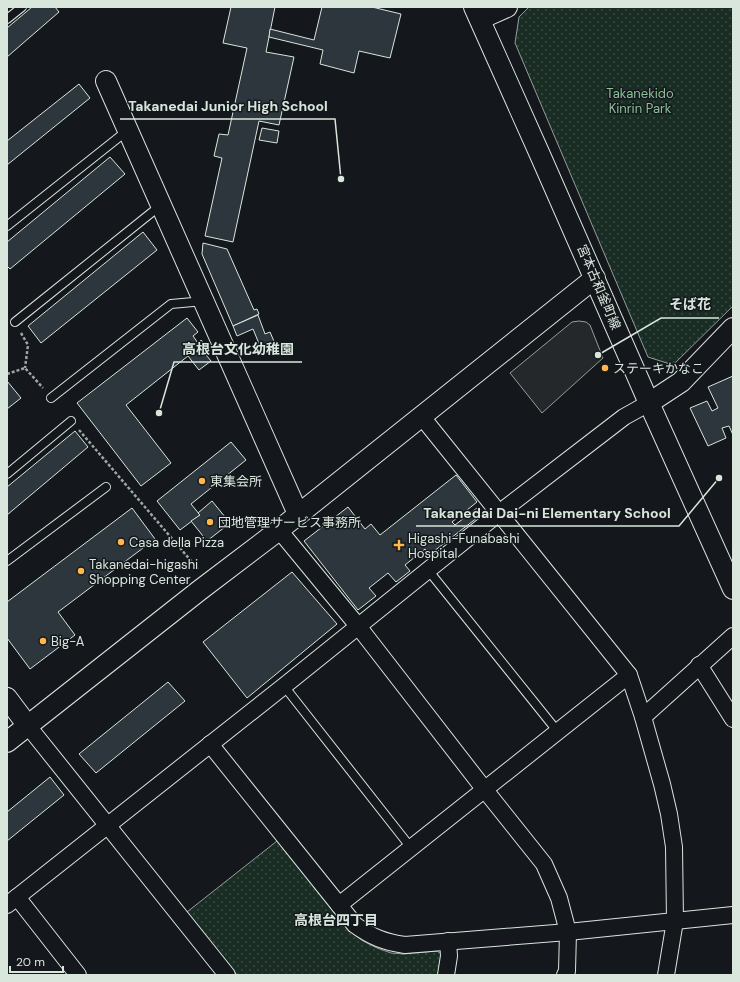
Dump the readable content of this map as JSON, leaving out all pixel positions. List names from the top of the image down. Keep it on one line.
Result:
{"streets":{"street":["宮本古和釜町線"]},"districts":["高根台四丁目"],"parks":["Takanekido Kinrin Park"],"places":{"other":["Takanedai Junior High School","そば花","ステーキかなこ","高根台文化幼稚園","Takanedai Dai-ni Elementary School","東集会所","団地管理サービス事務所","Casa della Pizza","Takanedai-higashi Shopping Center","Big-A"],"health":["Higashi-Funabashi Hospital"]},"scale_bar":"20 m"}
